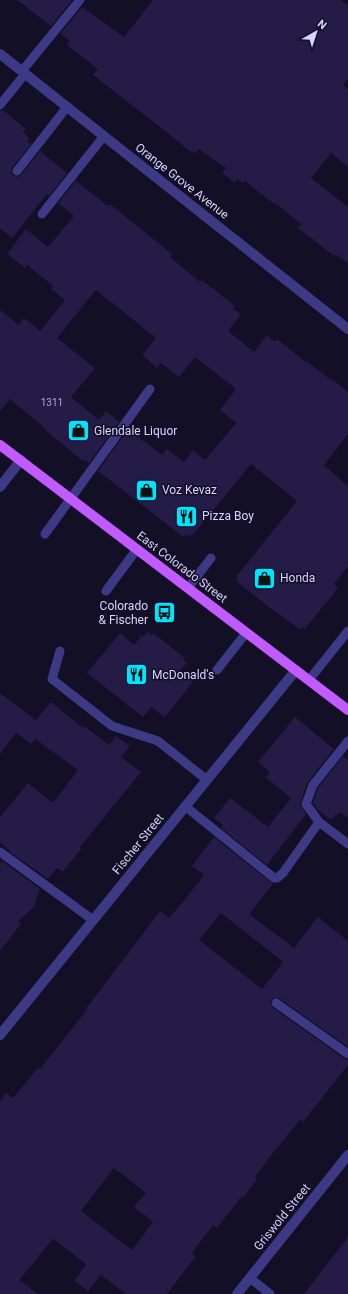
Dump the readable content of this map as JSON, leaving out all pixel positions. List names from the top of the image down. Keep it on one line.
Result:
{"streets":{"main road":["East Colorado Street"],"street":["Orange Grove Avenue","Fischer Street","Griswold Street"]},"crossings":[["East Colorado Street","Fischer Street"]],"places":{"shop":["Glendale Liquor","Voz Kevaz","Honda"],"restaurant":["Pizza Boy","McDonald's"],"bus stop":["Colorado & Fischer"]},"house_numbers":["1311"],"north":"top right"}
